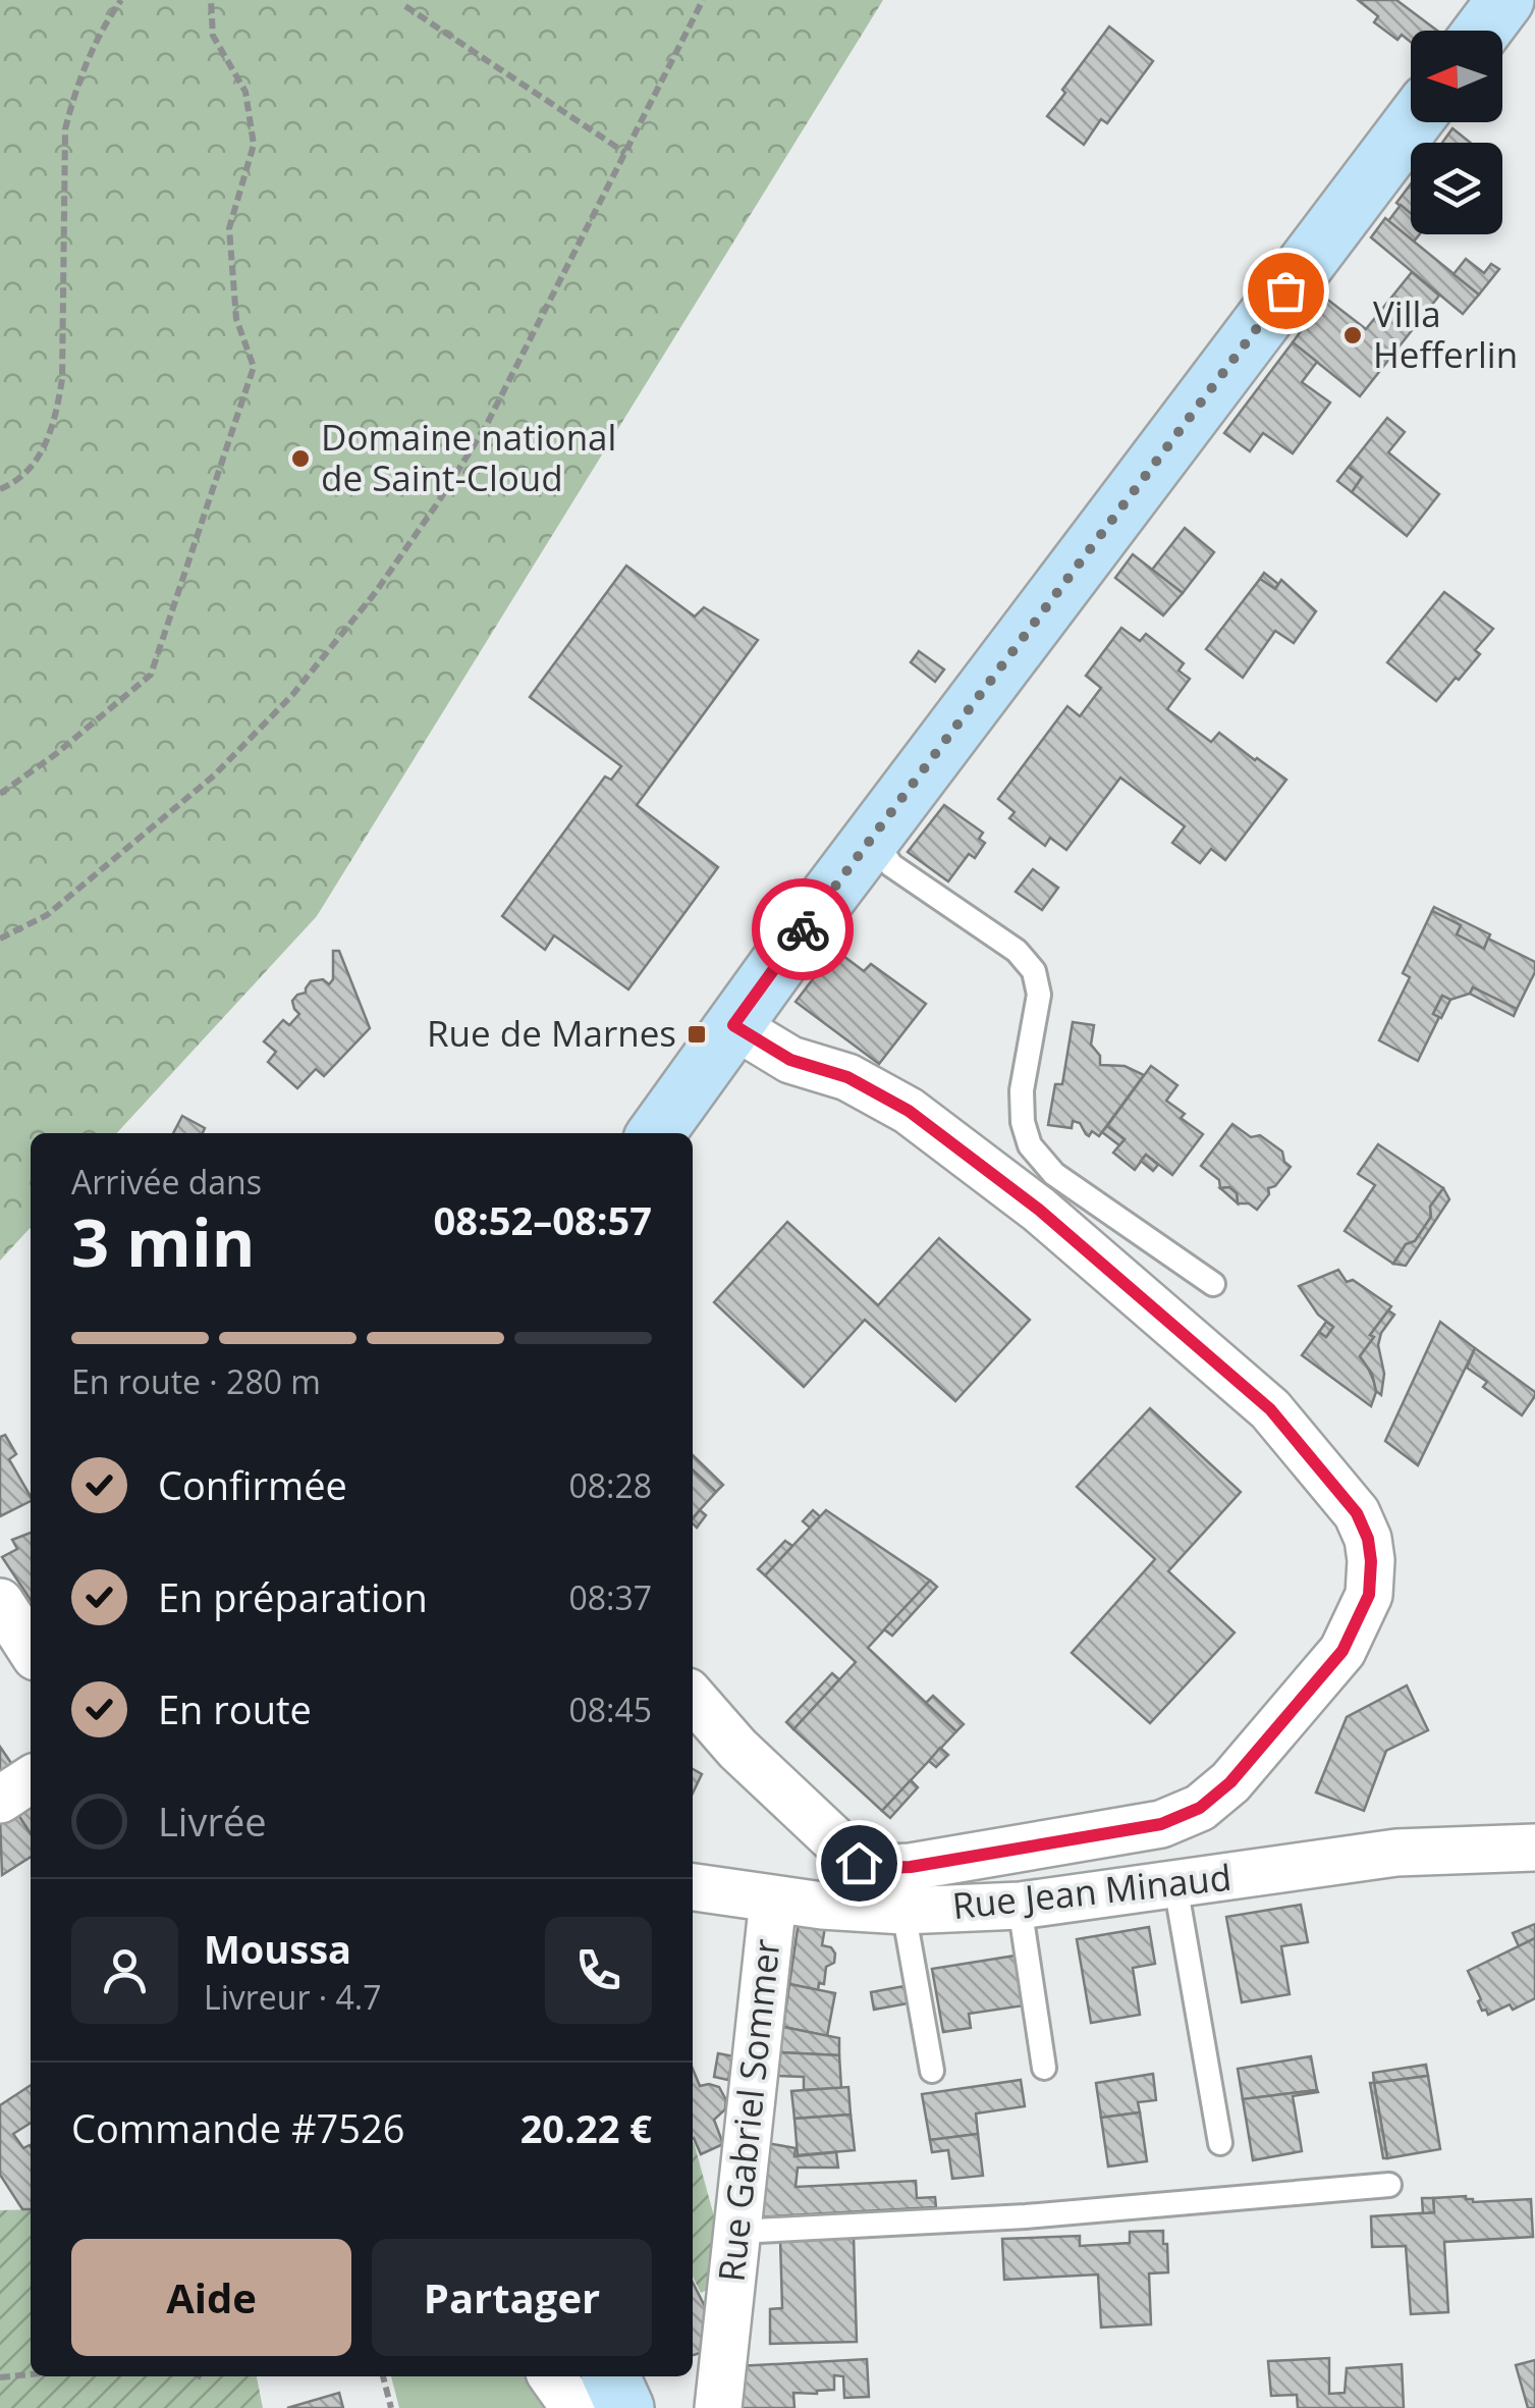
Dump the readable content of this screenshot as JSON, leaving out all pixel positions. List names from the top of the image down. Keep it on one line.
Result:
{"streets":{"street":["Rue Jean Minaud","Rue Gabriel Sommer"]},"crossings":[["Rue Jean Minaud","Rue Gabriel Sommer"]],"places":{"other":["Villa Hefferlin","Domaine national de Saint-Cloud"],"transit":["Rue de Marnes"]},"north":"left","page":{"heading":["3 min","Arrivée dans","08:52–08:57"],"panel":["Moussa","Livreur · 4.7","Commande #7526","20.22 €"],"bar":"En route · 280 m","list":[["Confirmée","08:28"],["En préparation","08:37"],["En route","08:45"],"Livrée"],"buttons":["Aide","Partager"]}}
